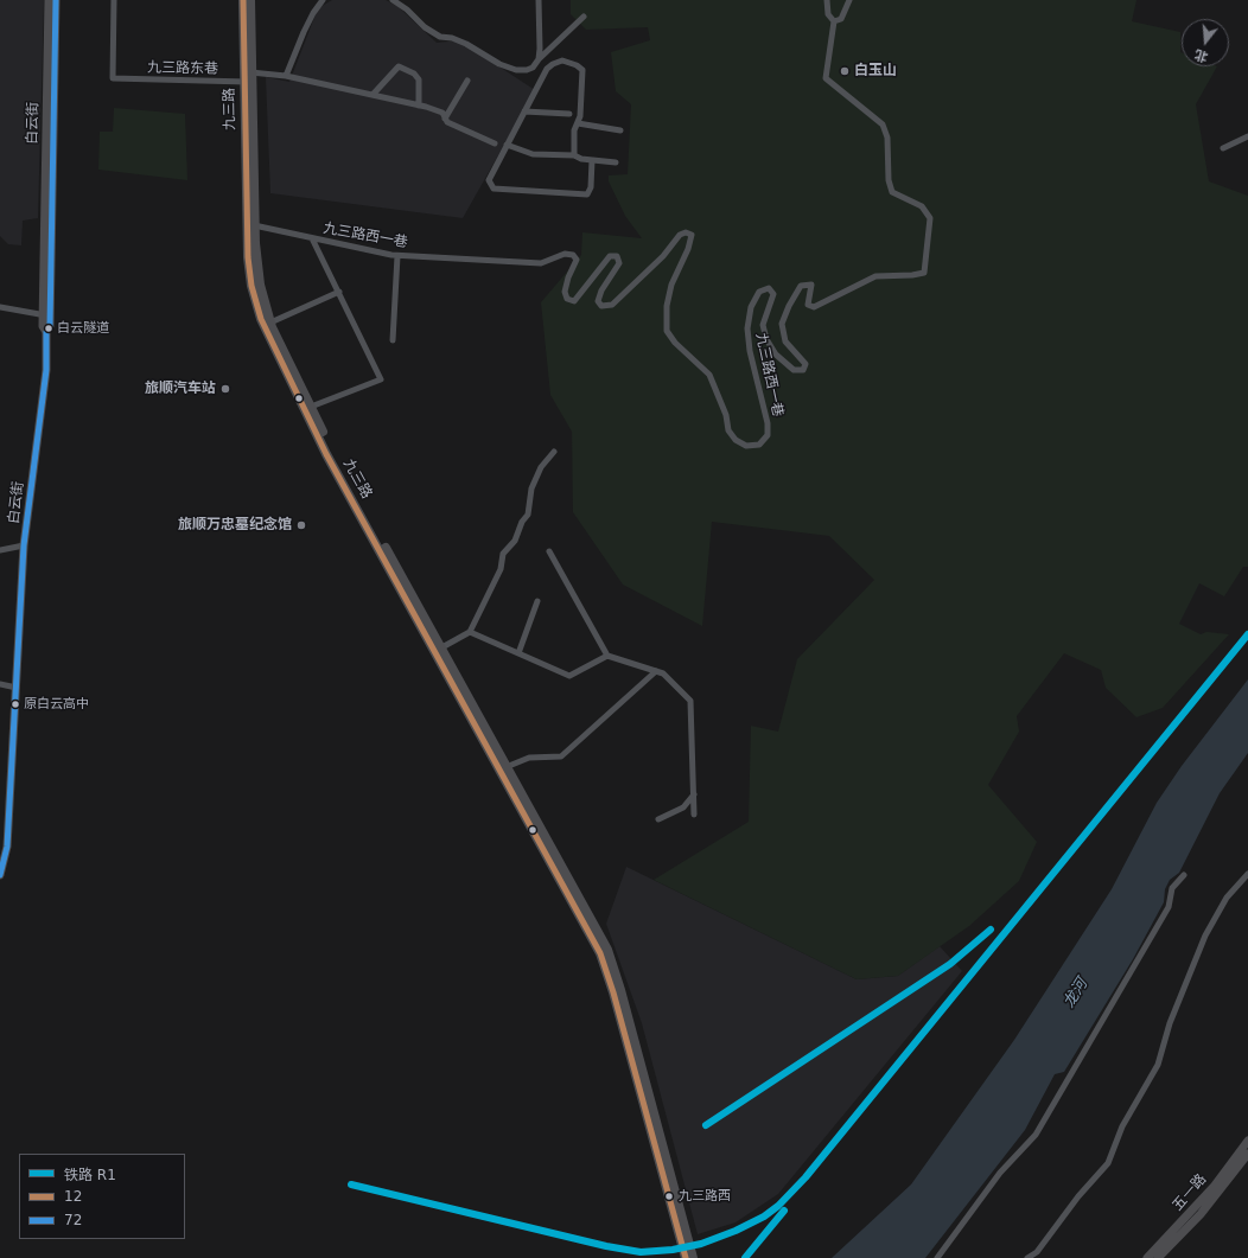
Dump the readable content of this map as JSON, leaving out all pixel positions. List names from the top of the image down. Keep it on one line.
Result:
{"streets":{"highway":["九三路"],"main road":["白云街","五一路"],"street":["九三路东巷","九三路西一巷"]},"crossings":[["九三路东巷","九三路"],["九三路","九三路西一巷"]],"water":["龙河"],"places":["白玉山","白云隧道","旅顺汽车站","旅顺万忠墓纪念馆","原白云高中","九三路西"],"lines":["transit line 12","transit line 72","rail line R1"],"legend":["铁路 R1","12","72"],"north":"bottom"}
